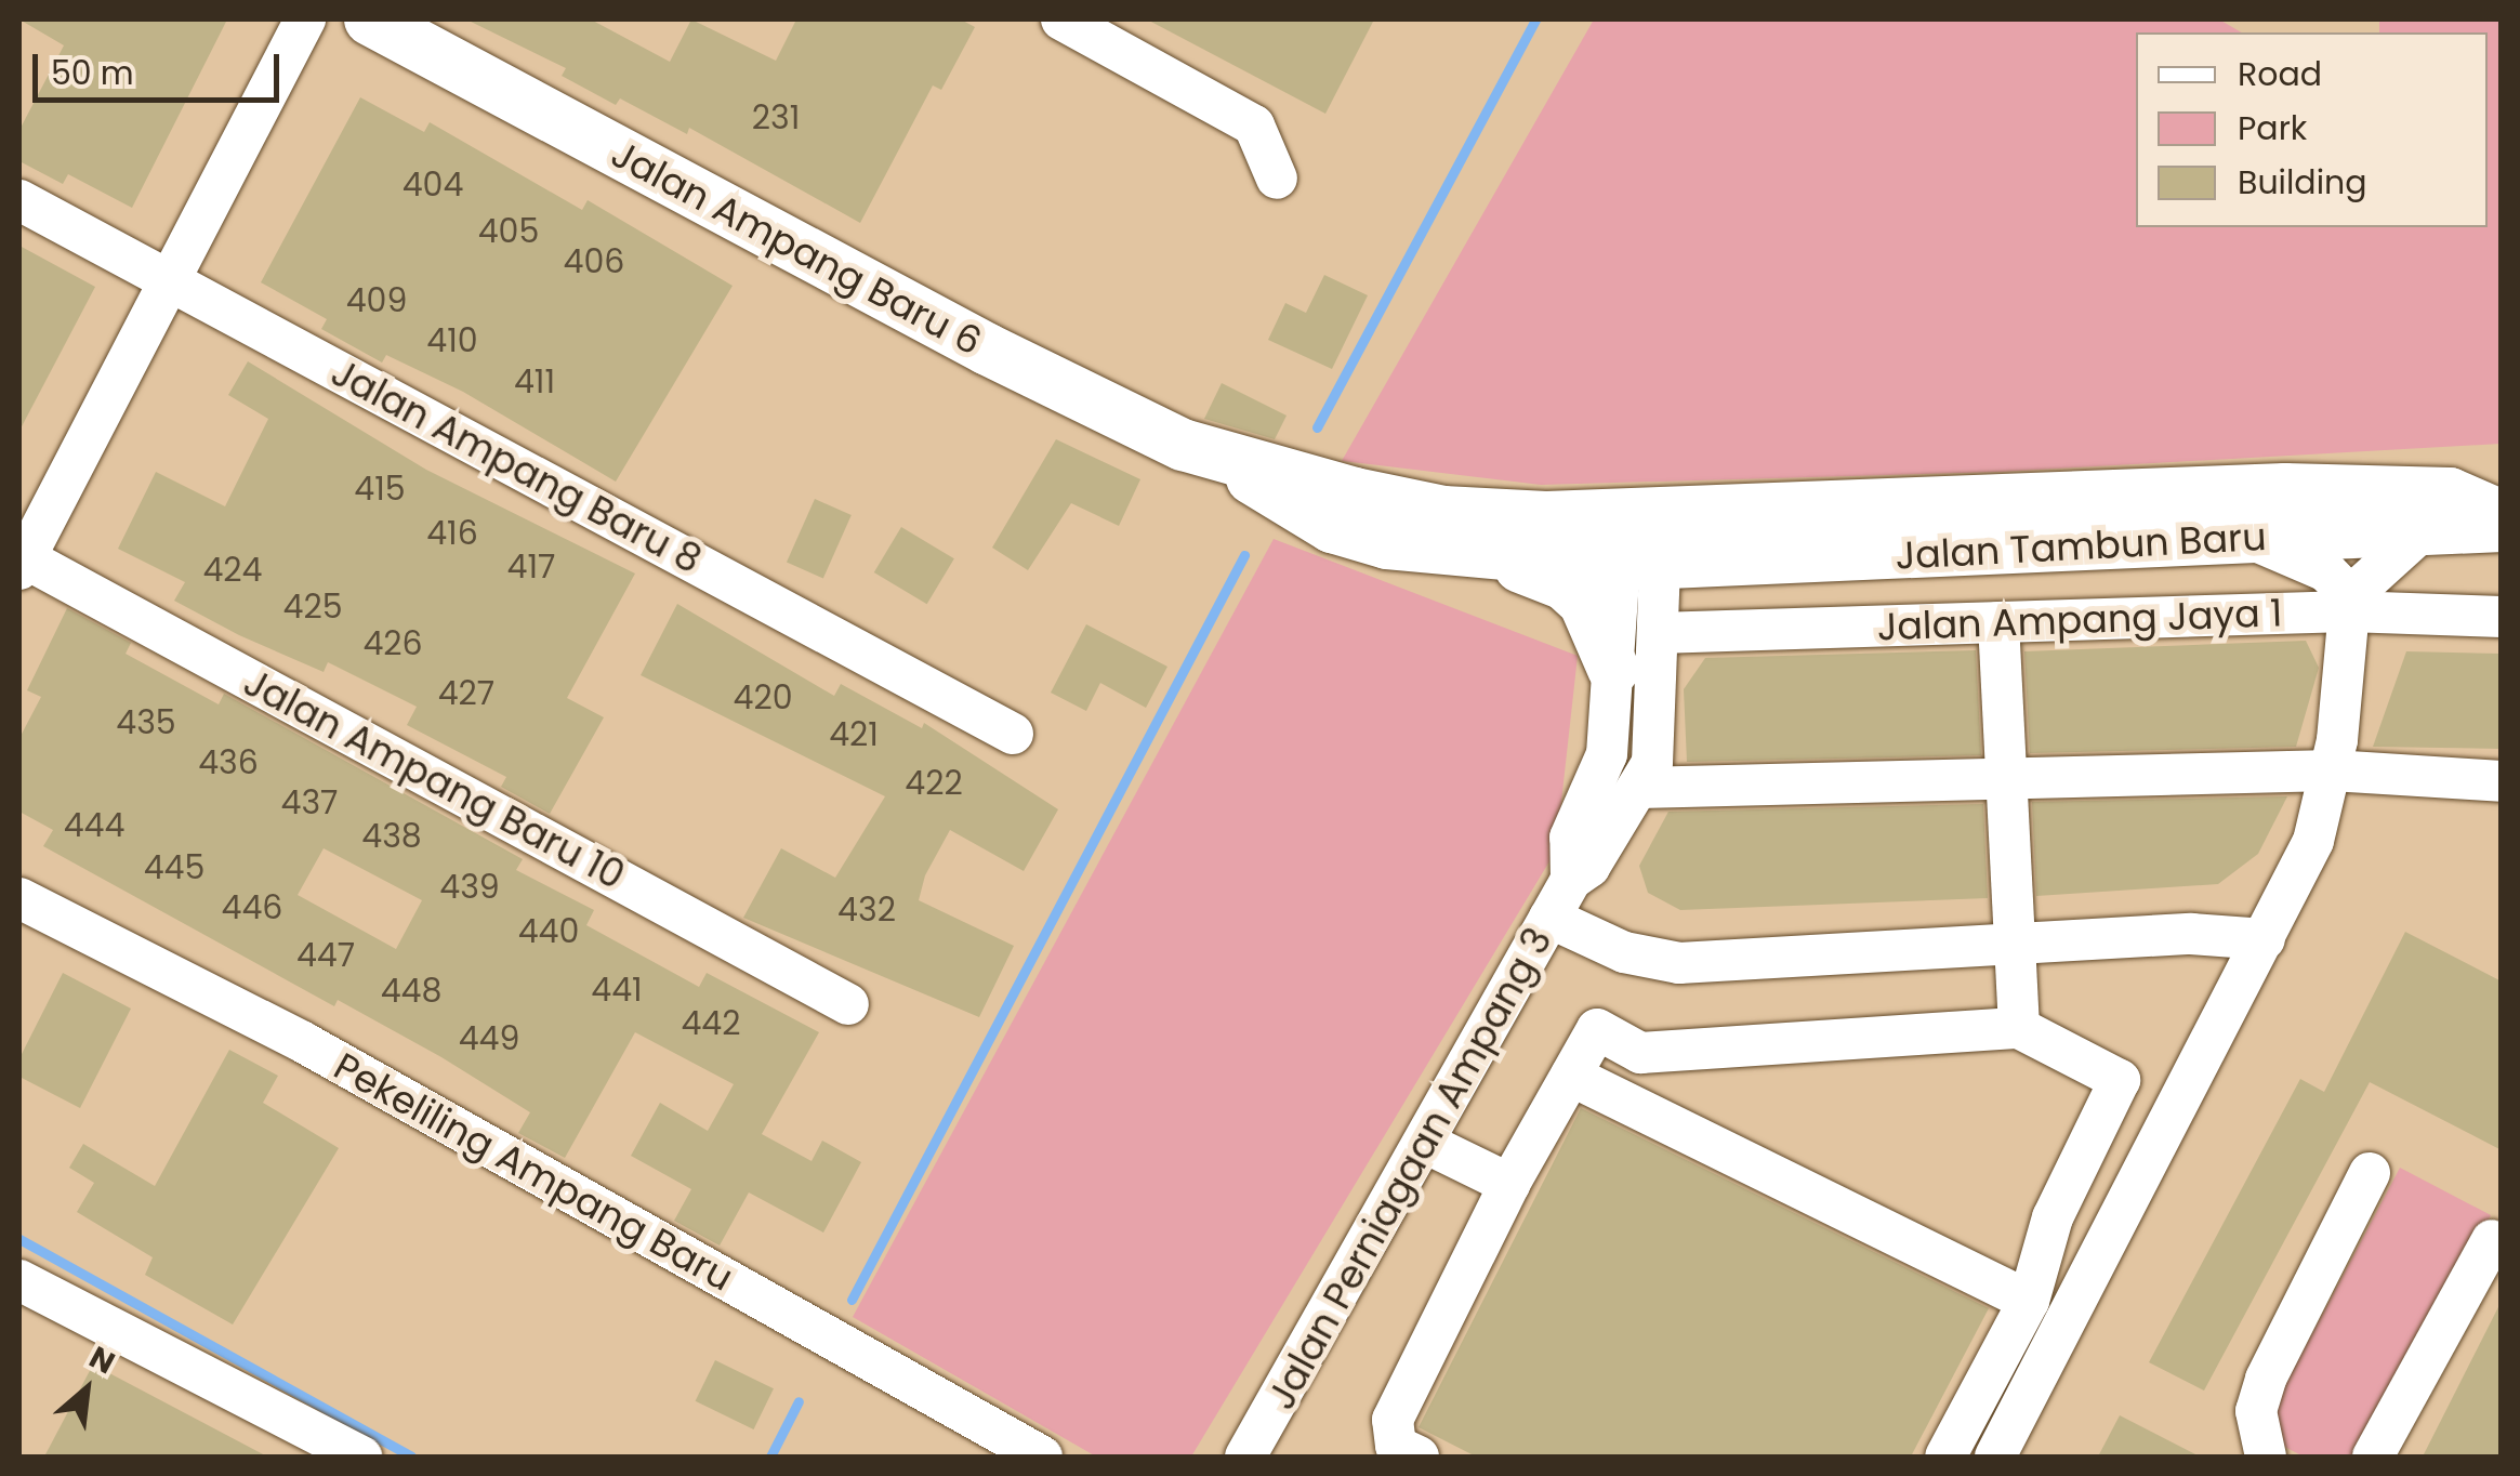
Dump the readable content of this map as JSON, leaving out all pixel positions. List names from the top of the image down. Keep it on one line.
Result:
{"streets":{"main road":["Jalan Ampang Baru 6","Jalan Tambun Baru"],"street":["Jalan Ampang Baru 8","Jalan Ampang Jaya 1","Jalan Ampang Baru 10","Jalan Perniagaan Ampang 3","Pekeliling Ampang Baru"]},"crossings":[["Jalan Ampang Baru 6","Jalan Tambun Baru"],["Jalan Ampang Baru 6","Jalan Perniagaan Ampang 3"],["Jalan Tambun Baru","Jalan Perniagaan Ampang 3"],["Jalan Ampang Jaya 1","Jalan Perniagaan Ampang 3"]],"house_numbers":["231","404","405","406","409","410","411","415","416","417","424","425","426","427","420","435","421","436","422","437","444","438","445","439","446","432","440","447","441","448","442","449"],"legend":["Road","Park","Building"],"scale_bar":"50 m","north":"top right"}
